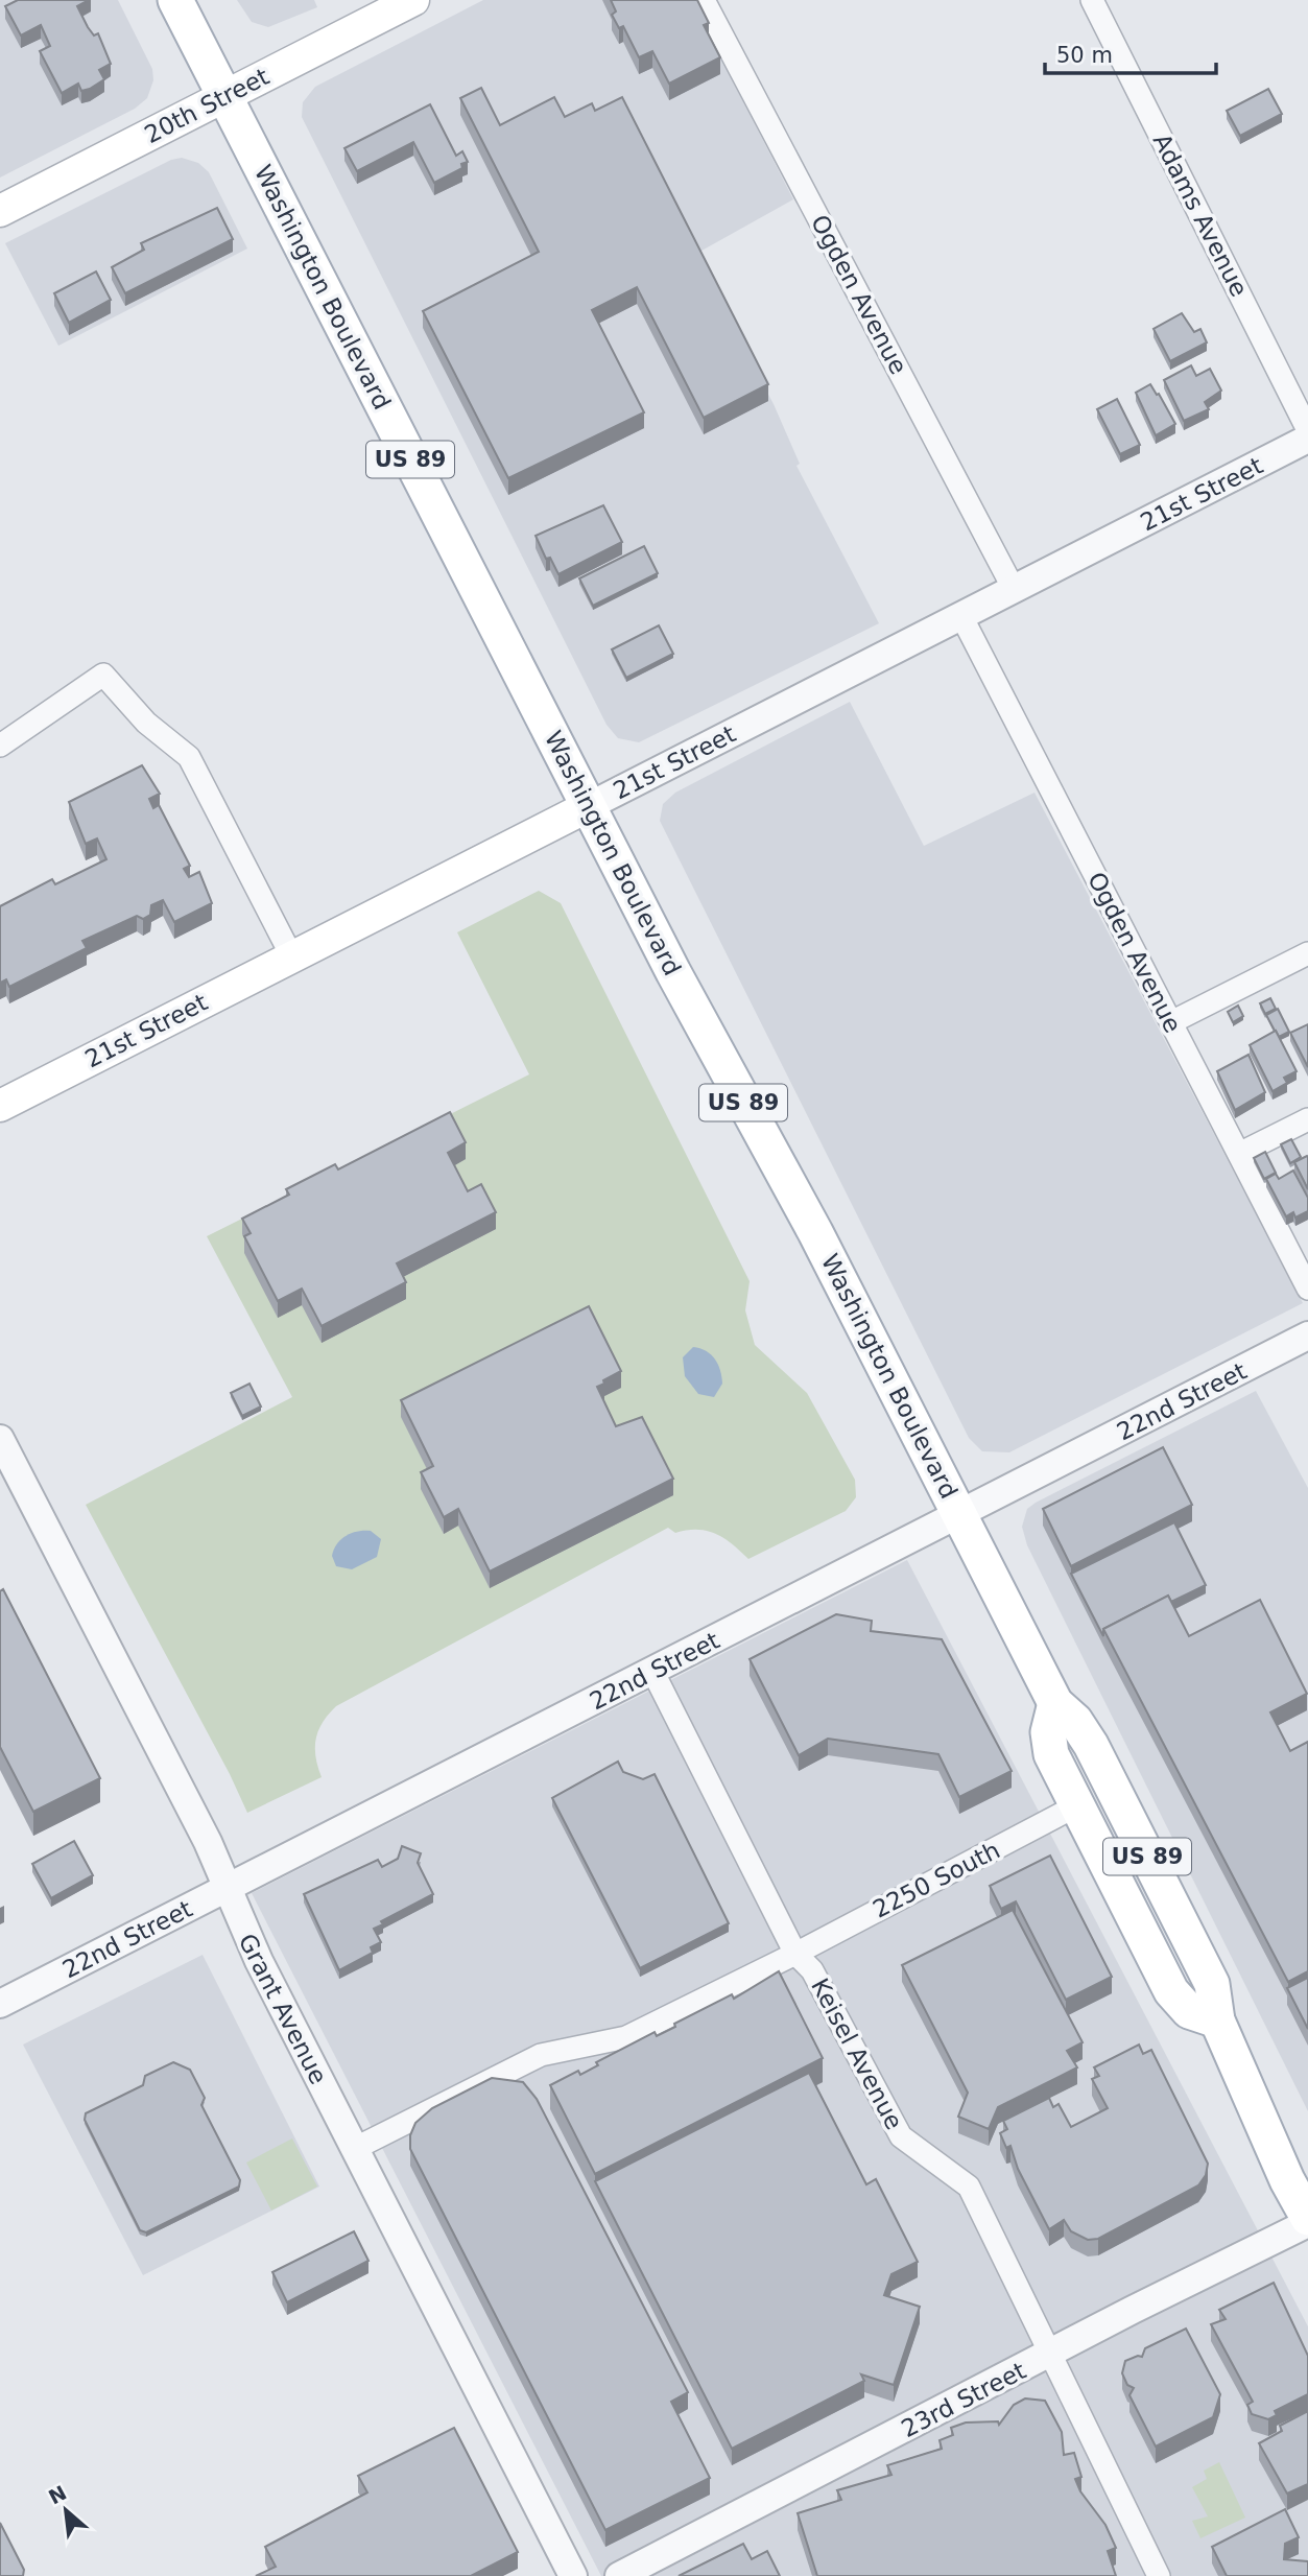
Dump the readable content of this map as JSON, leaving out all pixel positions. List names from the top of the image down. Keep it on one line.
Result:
{"streets":{"main road":["20th Street","Washington Boulevard","US 89","21st Street"],"street":["Adams Avenue","Ogden Avenue","22nd Street","2250 South","Grant Avenue","Keisel Avenue","23rd Street"]},"crossings":[["20th Street","Washington Boulevard"],["Washington Boulevard","US 89"],["Washington Boulevard","21st Street"],["Washington Boulevard","22nd Street"],["Washington Boulevard","23rd Street"],["Ogden Avenue","21st Street"],["US 89","2250 South"],["22nd Street","Grant Avenue"],["22nd Street","Keisel Avenue"],["2250 South","Grant Avenue"],["2250 South","Keisel Avenue"],["Keisel Avenue","23rd Street"]],"scale_bar":"50 m","north":"top left"}
